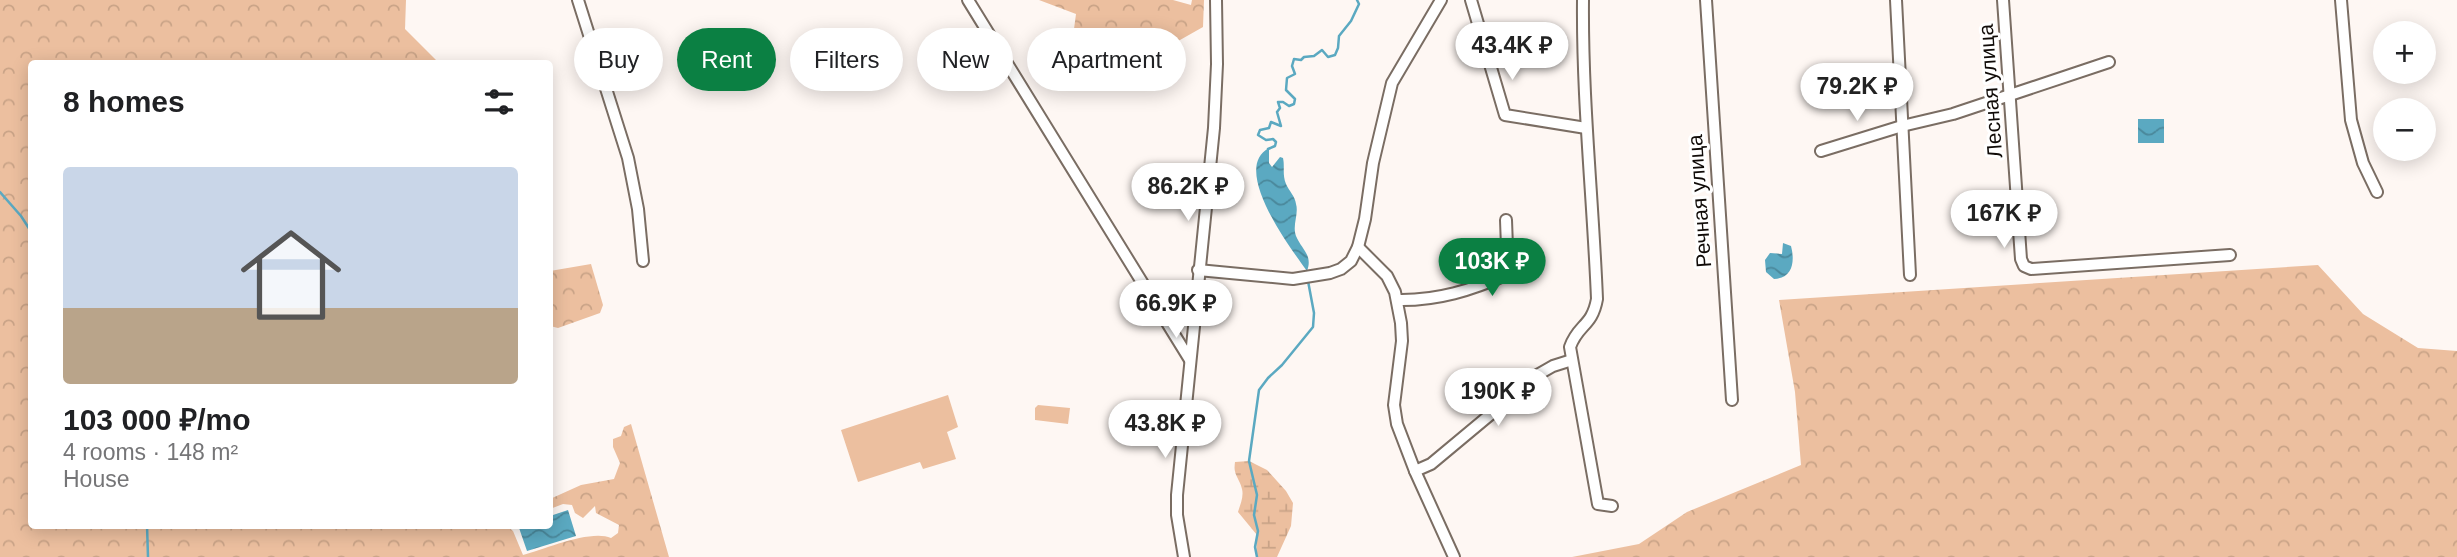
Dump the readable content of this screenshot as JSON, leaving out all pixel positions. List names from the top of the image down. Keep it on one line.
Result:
{"streets":{"street":["Лесная улица","Речная улица"]},"page":{"map_buttons":["+","−"],"price":["43.4K ₽","79.2K ₽","86.2K ₽","167K ₽","103K ₽","66.9K ₽","190K ₽","43.8K ₽"],"chip":["Buy","Rent","Filters","New","Apartment"],"heading":"8 homes","list":[{"name":"103 000 ₽/mo","note":"4 rooms · 148 m² · House"}]}}
